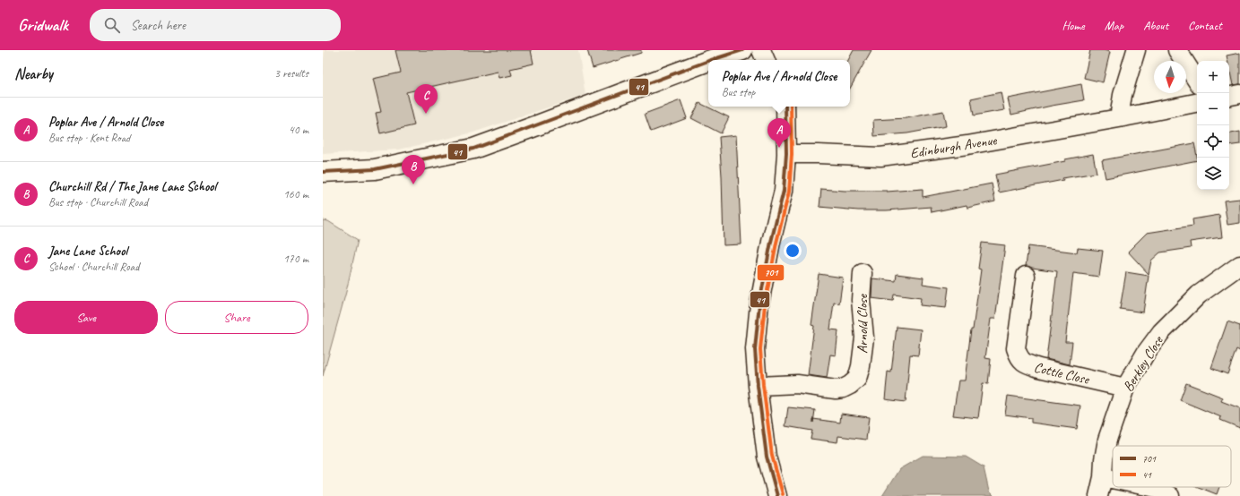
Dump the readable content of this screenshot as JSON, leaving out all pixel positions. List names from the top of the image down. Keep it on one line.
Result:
{"streets":{"street":["Edinburgh Avenue","Arnold Close","Berkley Close","Cottle Close"]},"crossings":[["Berkley Close","Cottle Close"]],"lines":["transit line 41","transit line 701"],"legend":["701","41"],"north":"bottom","page":{"header":"Gridwalk","search":"Search here","nav":["Home","Map","About","Contact"],"heading":["Nearby","3 results"],"popup":["Poplar Ave / Arnold Close","Bus stop"],"map_buttons":["+","−"],"pins":["C","A","B"],"list":[{"mark":"A","name":"Poplar Ave / Arnold Close","note":"Bus stop · Kent Road","value":"40 m"},{"mark":"B","name":"Churchill Rd / The Jane Lane School","note":"Bus stop · Churchill Road","value":"160 m"},{"mark":"C","name":"Jane Lane School","note":"School · Churchill Road","value":"170 m"}],"buttons":["Save","Share"]}}
